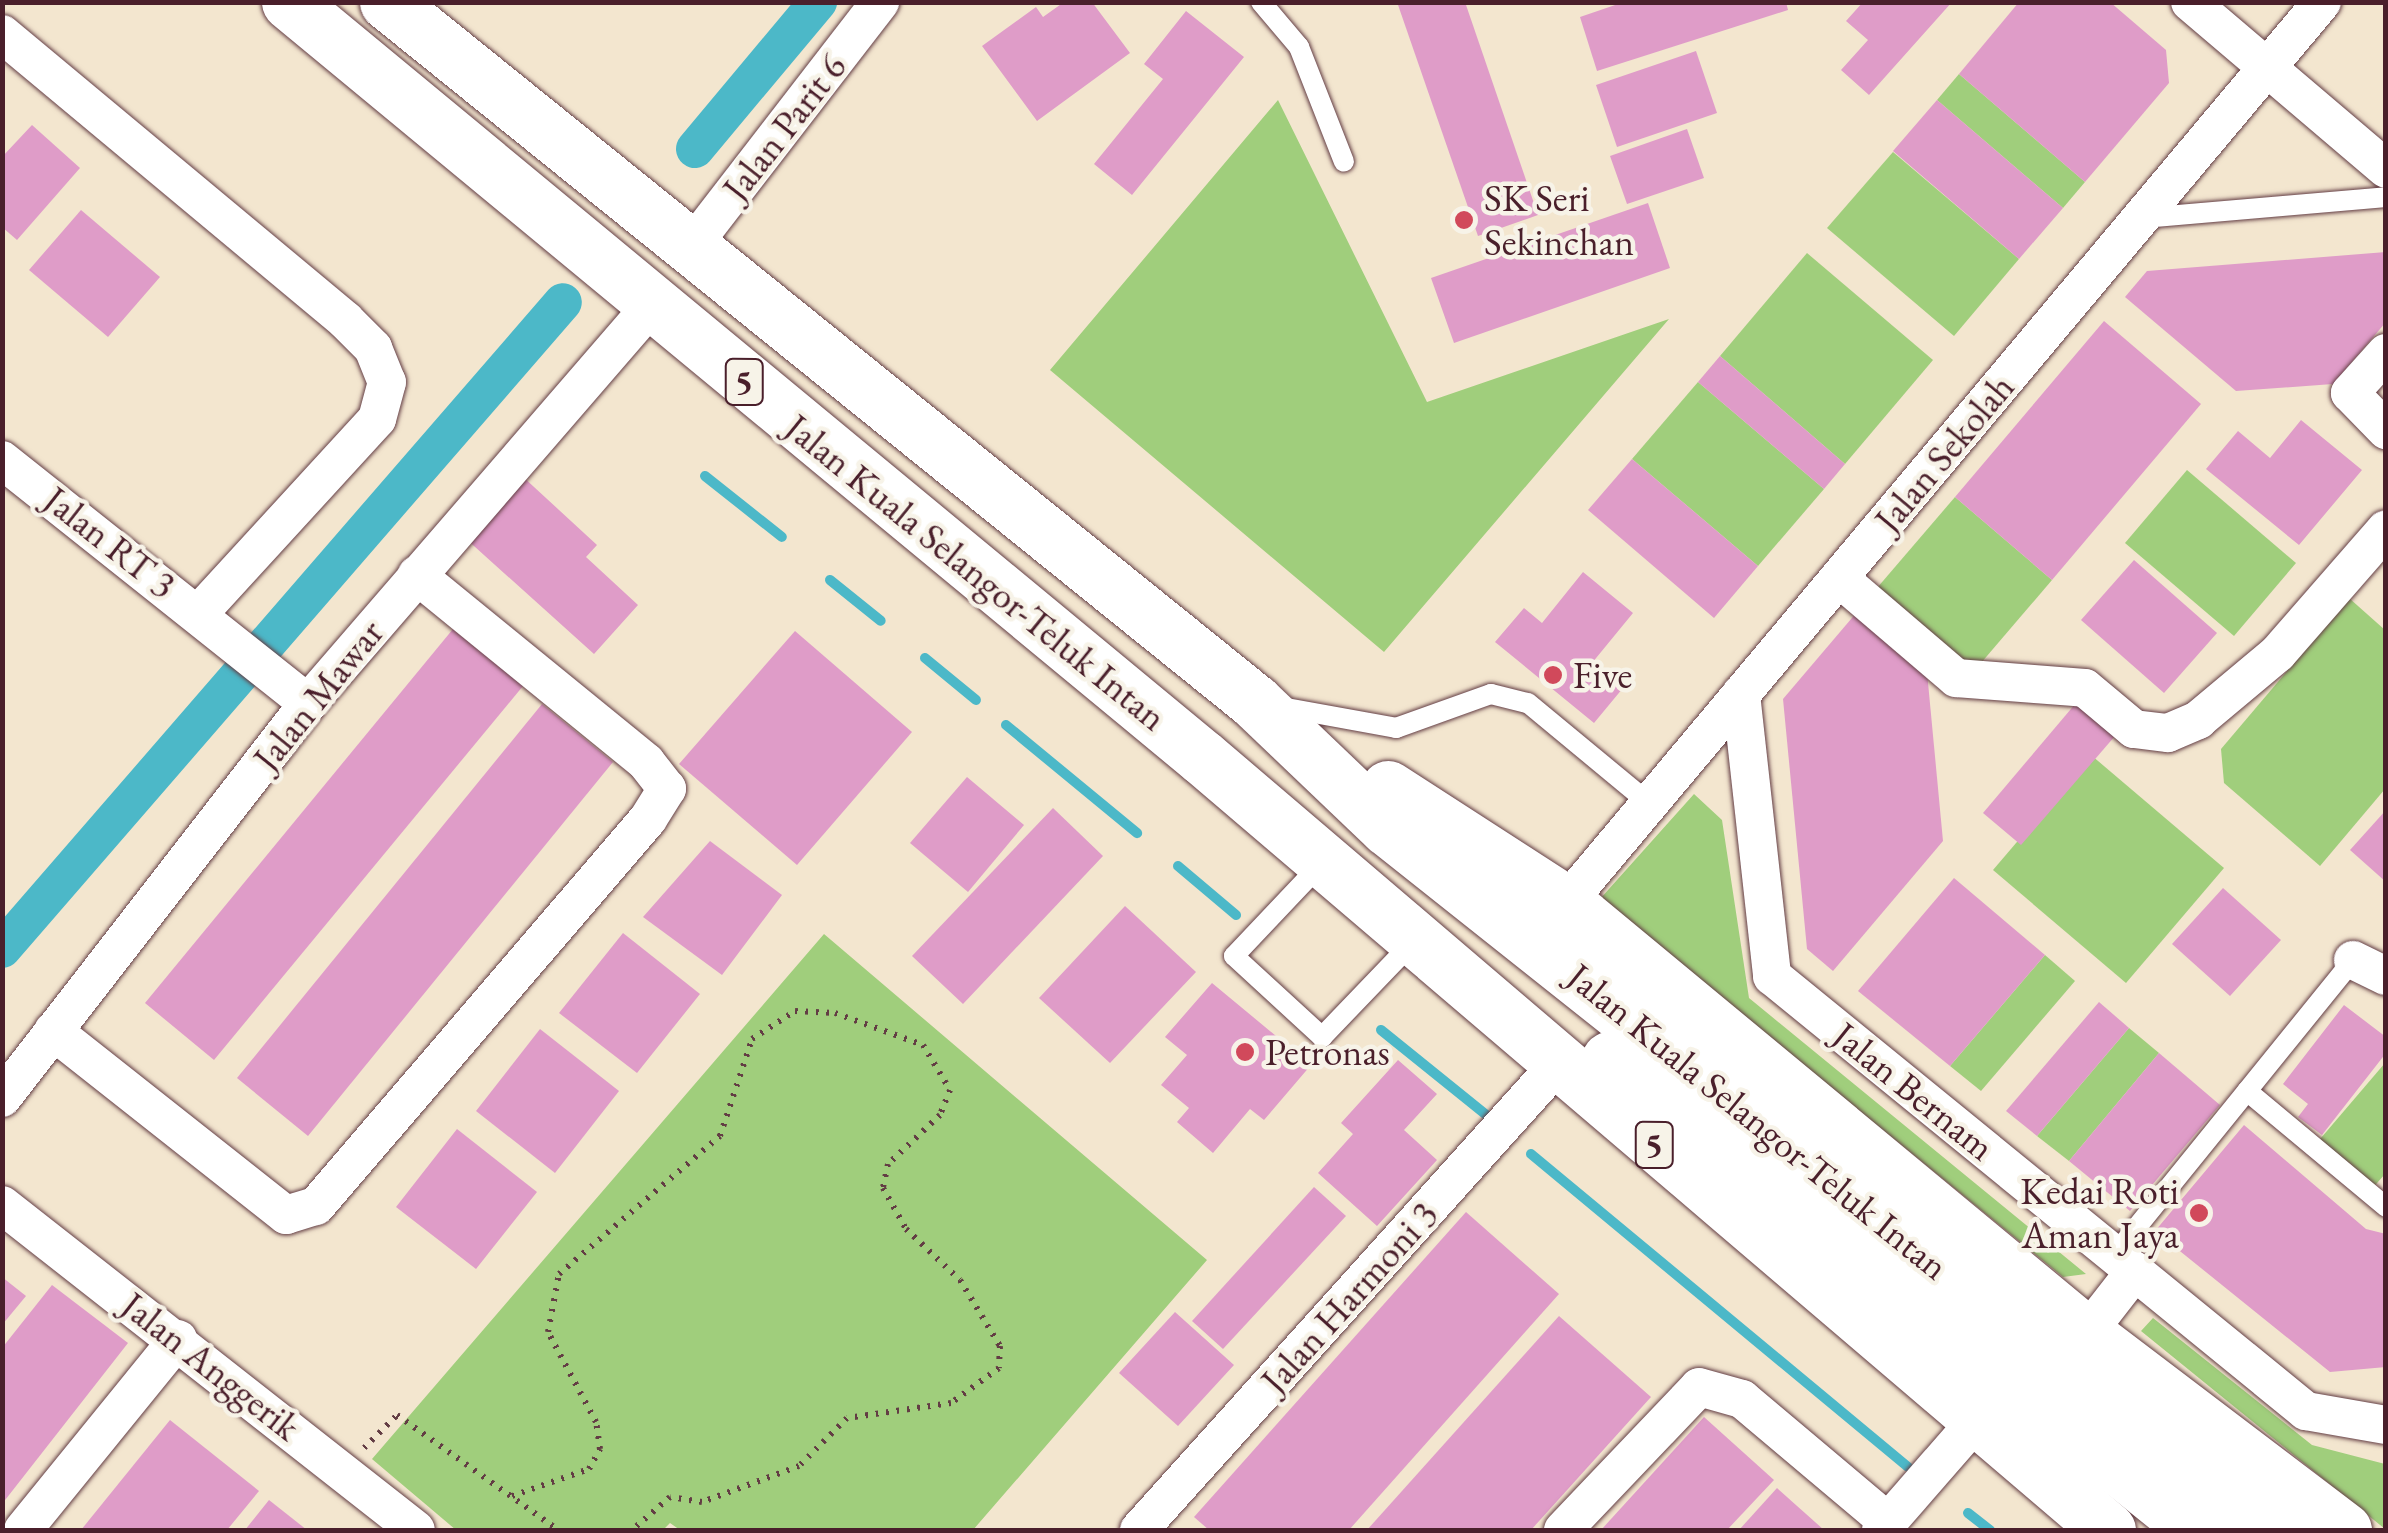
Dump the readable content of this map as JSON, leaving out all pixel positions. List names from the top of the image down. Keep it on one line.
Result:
{"streets":{"highway":["5","Jalan Kuala Selangor-Teluk Intan"],"street":["Jalan Parit 6","Jalan Sekolah","Jalan RT 3","Jalan Mawar","Jalan Bernam","Jalan Harmoni 3","Jalan Anggerik"]},"crossings":[["Jalan Parit 6","Jalan Kuala Selangor-Teluk Intan"],["5","Jalan Sekolah"],["5","Jalan Kuala Selangor-Teluk Intan"],["Jalan Sekolah","Jalan Kuala Selangor-Teluk Intan"],["Jalan Sekolah","Jalan Bernam"],["Jalan RT 3","Jalan Mawar"],["Jalan Kuala Selangor-Teluk Intan","Jalan Mawar"],["Jalan Kuala Selangor-Teluk Intan","Jalan Harmoni 3"]],"places":["SK Seri Sekinchan","Five","Petronas","Kedai Roti Aman Jaya"]}
